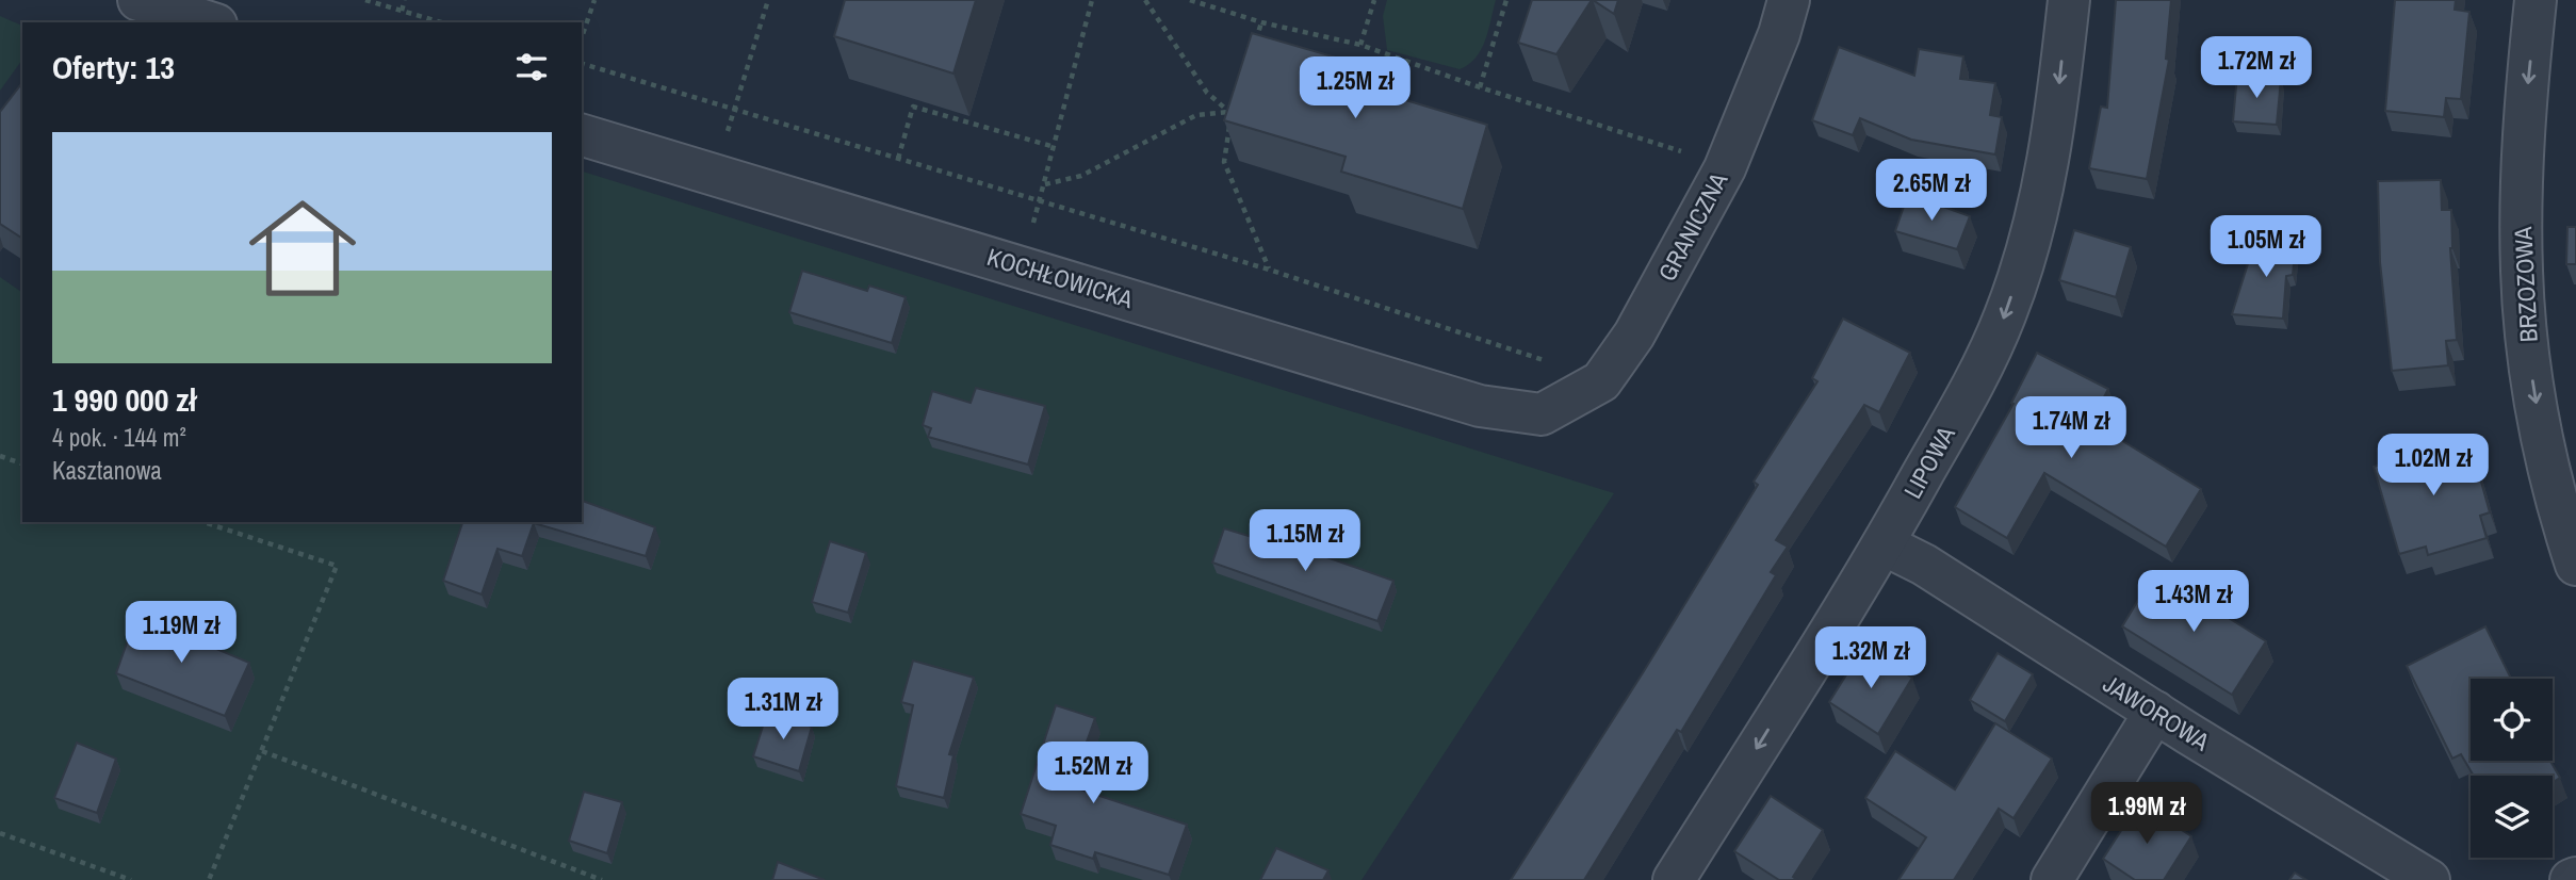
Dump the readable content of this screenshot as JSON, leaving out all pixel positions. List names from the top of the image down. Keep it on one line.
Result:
{"streets":{"street":["GRANICZNA","KOCHŁOWICKA","BRZOZOWA","LIPOWA","JAWOROWA"]},"crossings":[["GRANICZNA","KOCHŁOWICKA"],["LIPOWA","JAWOROWA"]],"one_way":["BRZOZOWA","LIPOWA"],"page":{"heading":"Oferty: 13","price":["1.72M zł","1.25M zł","2.65M zł","1.05M zł","1.74M zł","1.02M zł","1.15M zł","1.43M zł","1.19M zł","1.32M zł","1.31M zł","1.52M zł","1.99M zł"],"list":[{"name":"1 990 000 zł","note":"4 pok. · 144 m² · Kasztanowa"}]}}
